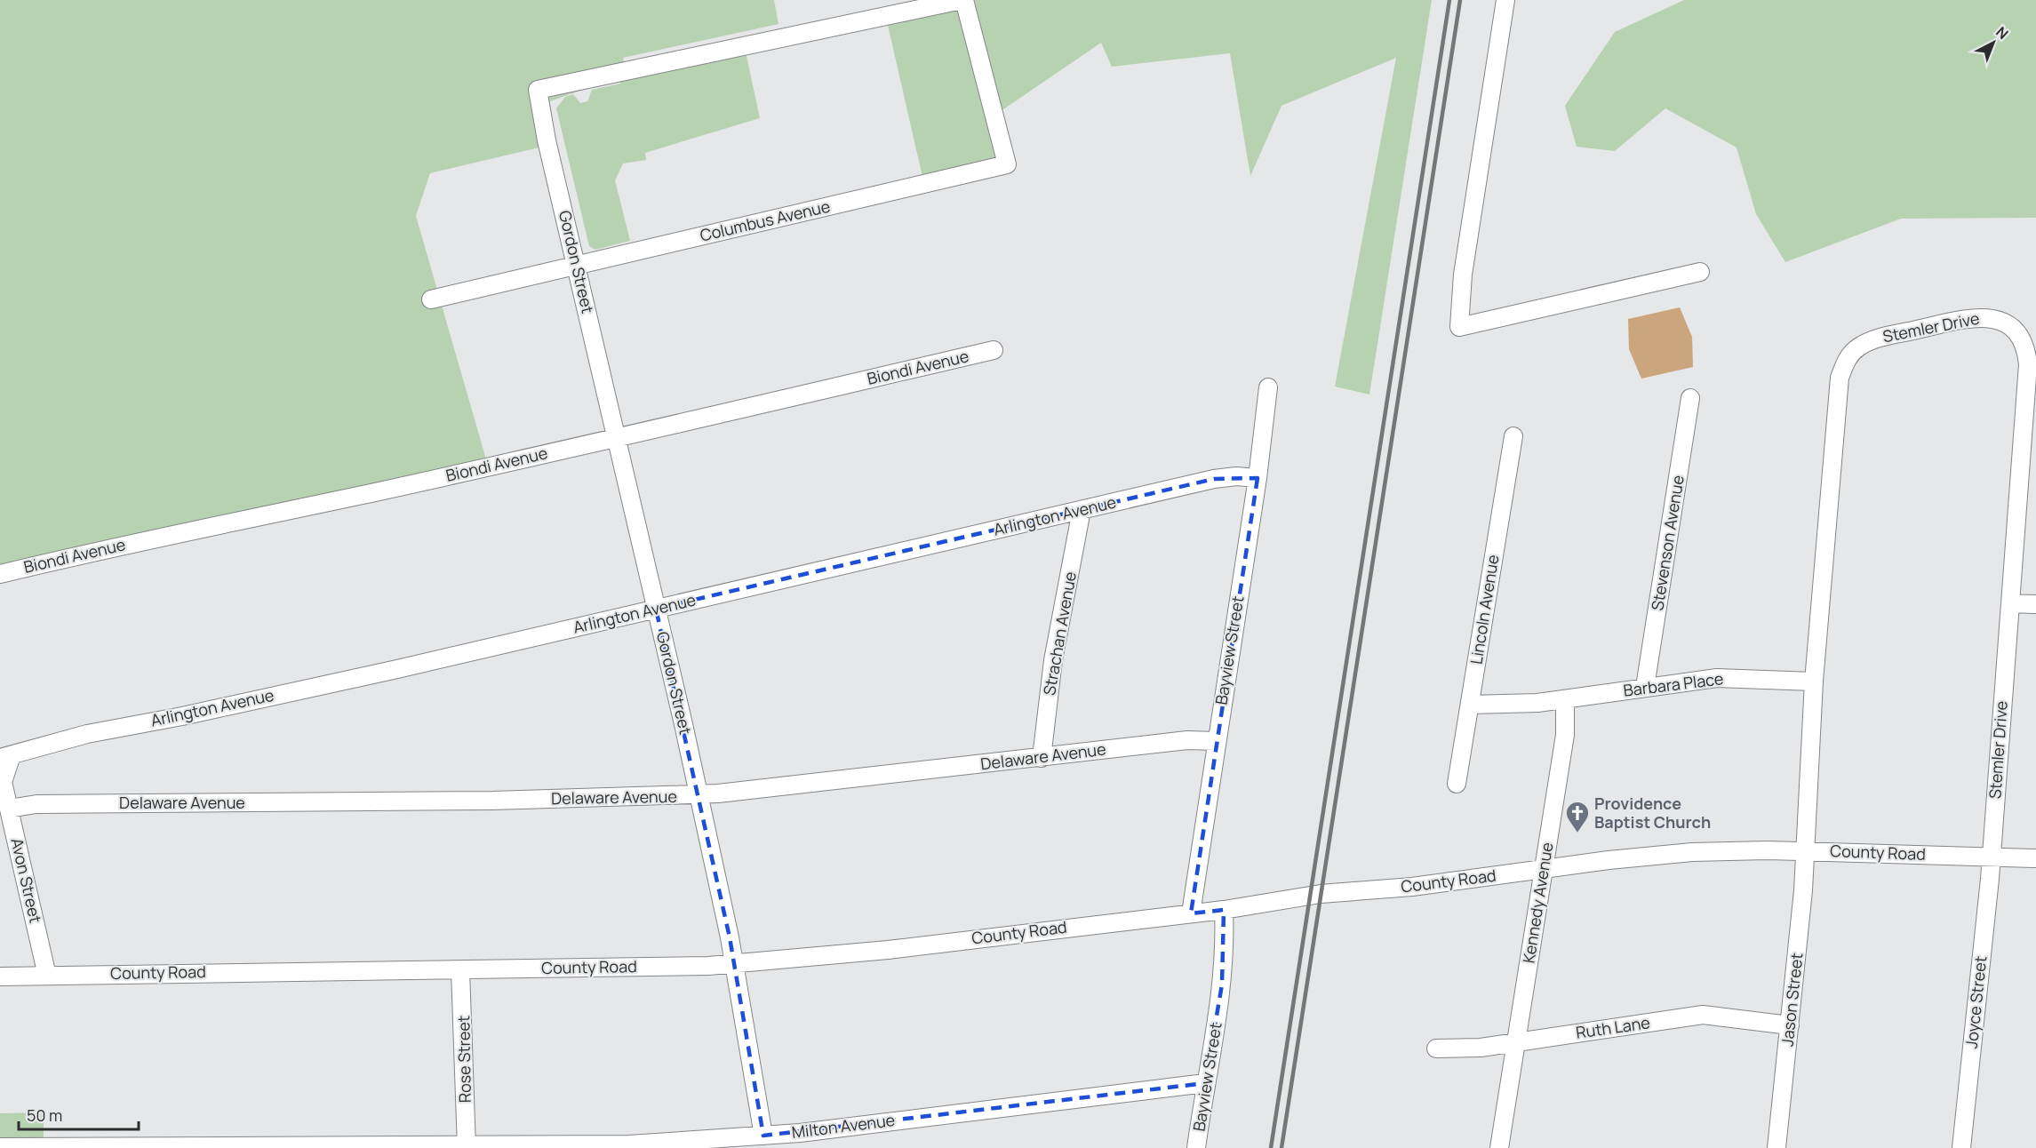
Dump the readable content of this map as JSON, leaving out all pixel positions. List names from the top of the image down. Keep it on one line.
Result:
{"streets":{"street":["Columbus Avenue","Gordon Street","Stemler Drive","Biondi Avenue","Arlington Avenue","Stevenson Avenue","Lincoln Avenue","Strachan Avenue","Bayview Street","Barbara Place","Delaware Avenue","County Road","Avon Street","Kennedy Avenue","Jason Street","Joyce Street","Ruth Lane","Rose Street","Milton Avenue"]},"crossings":[["Columbus Avenue","Gordon Street"],["Gordon Street","Biondi Avenue"],["Gordon Street","Arlington Avenue"],["Gordon Street","Delaware Avenue"],["Gordon Street","County Road"],["Gordon Street","Milton Avenue"],["Stemler Drive","Barbara Place"],["Stemler Drive","County Road"],["Stemler Drive","Jason Street"],["Stemler Drive","Joyce Street"],["Arlington Avenue","Strachan Avenue"],["Arlington Avenue","Bayview Street"],["Arlington Avenue","Avon Street"],["Stevenson Avenue","Barbara Place"],["Strachan Avenue","Delaware Avenue"],["Bayview Street","Delaware Avenue"],["Bayview Street","County Road"],["Bayview Street","Milton Avenue"],["Barbara Place","Kennedy Avenue"],["Delaware Avenue","Avon Street"],["County Road","Avon Street"],["County Road","Kennedy Avenue"],["County Road","Jason Street"],["County Road","Joyce Street"],["County Road","Rose Street"],["Kennedy Avenue","Ruth Lane"],["Jason Street","Ruth Lane"],["Rose Street","Milton Avenue"]],"places":{"church":["Providence Baptist Church"]},"scale_bar":"50 m","north":"top right"}
